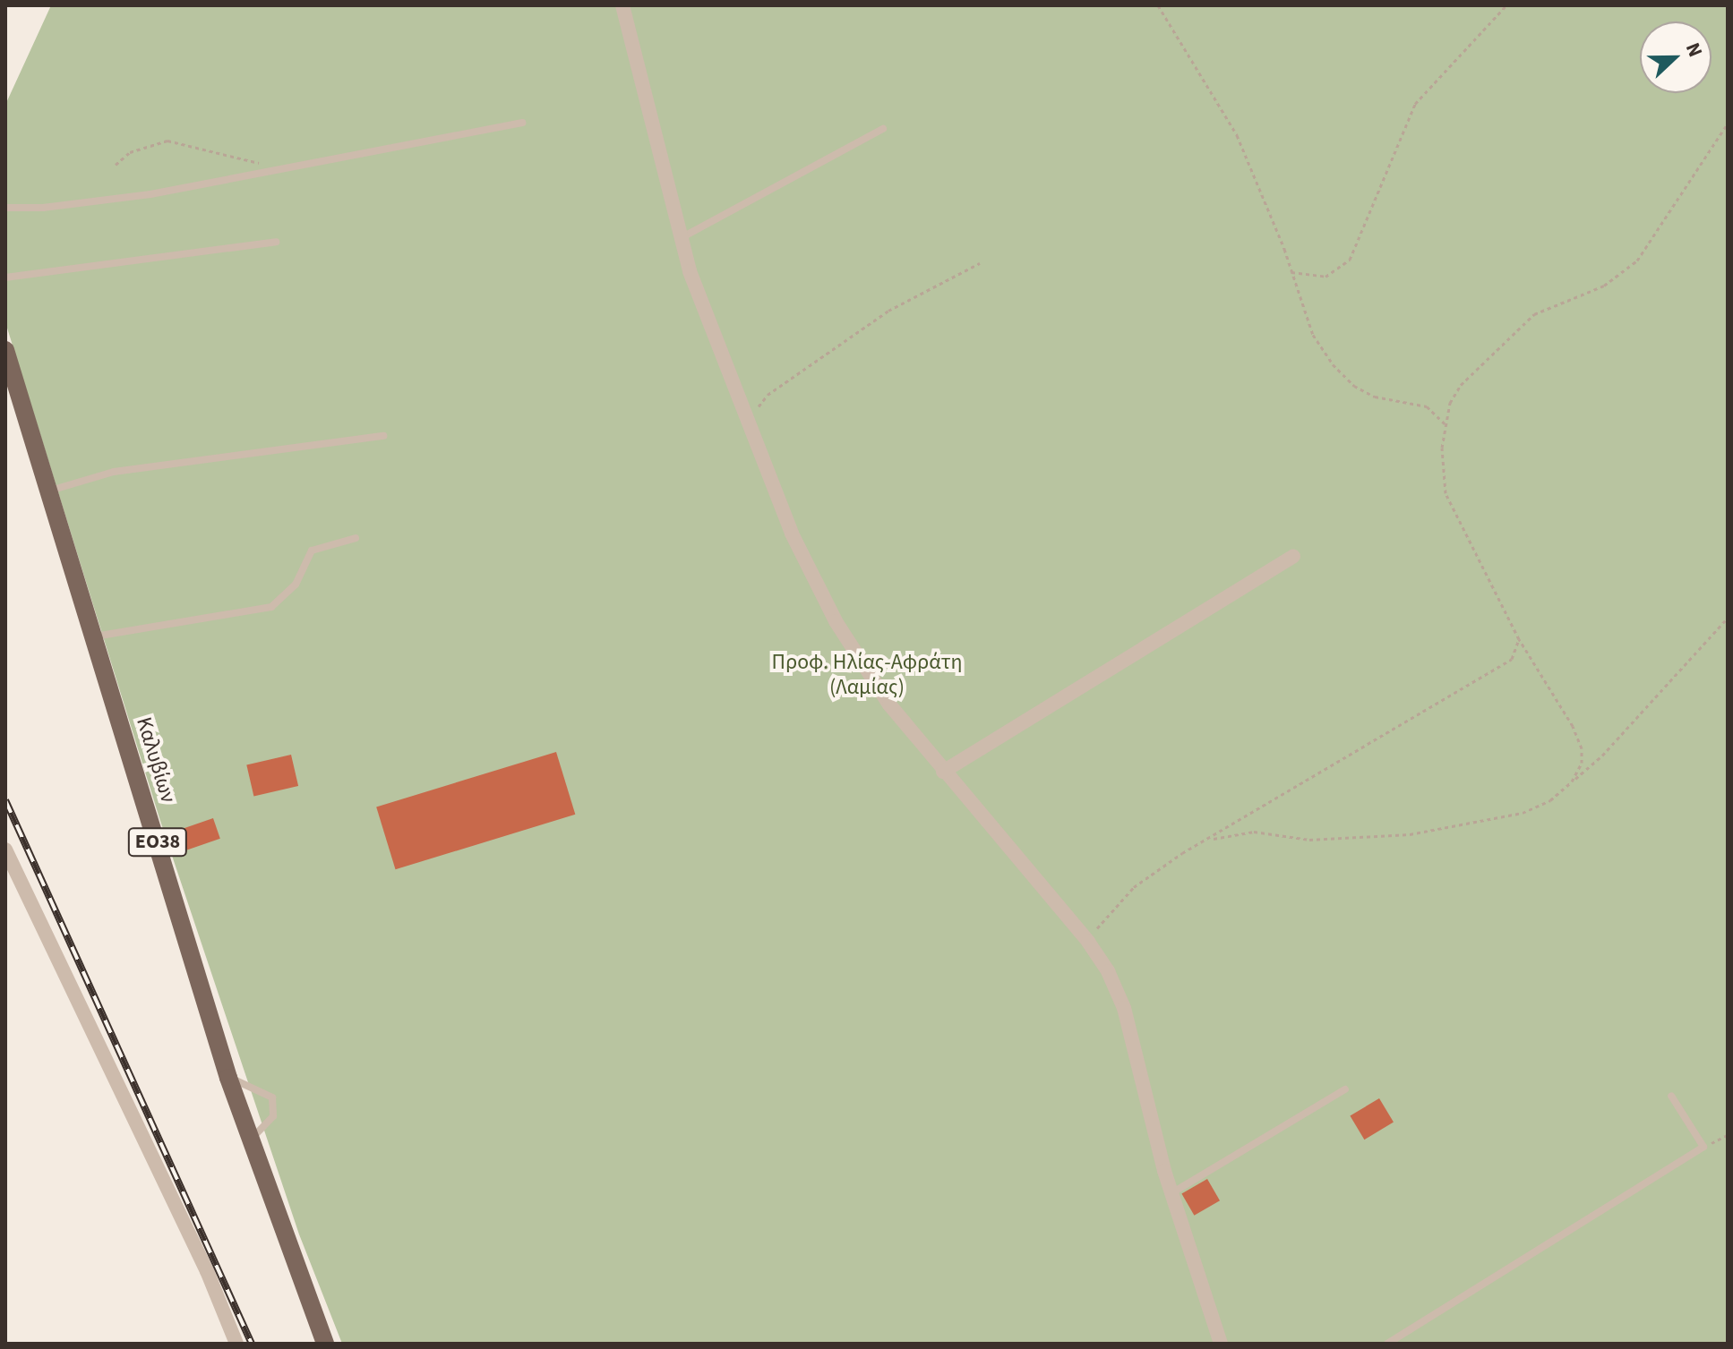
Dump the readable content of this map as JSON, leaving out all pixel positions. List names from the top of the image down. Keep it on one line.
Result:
{"streets":{"main road":["Καλυβίων","ΕΟ38"]},"parks":["Προφ. Ηλίας-Αφράτη (Λαμίας)"],"north":"right"}
